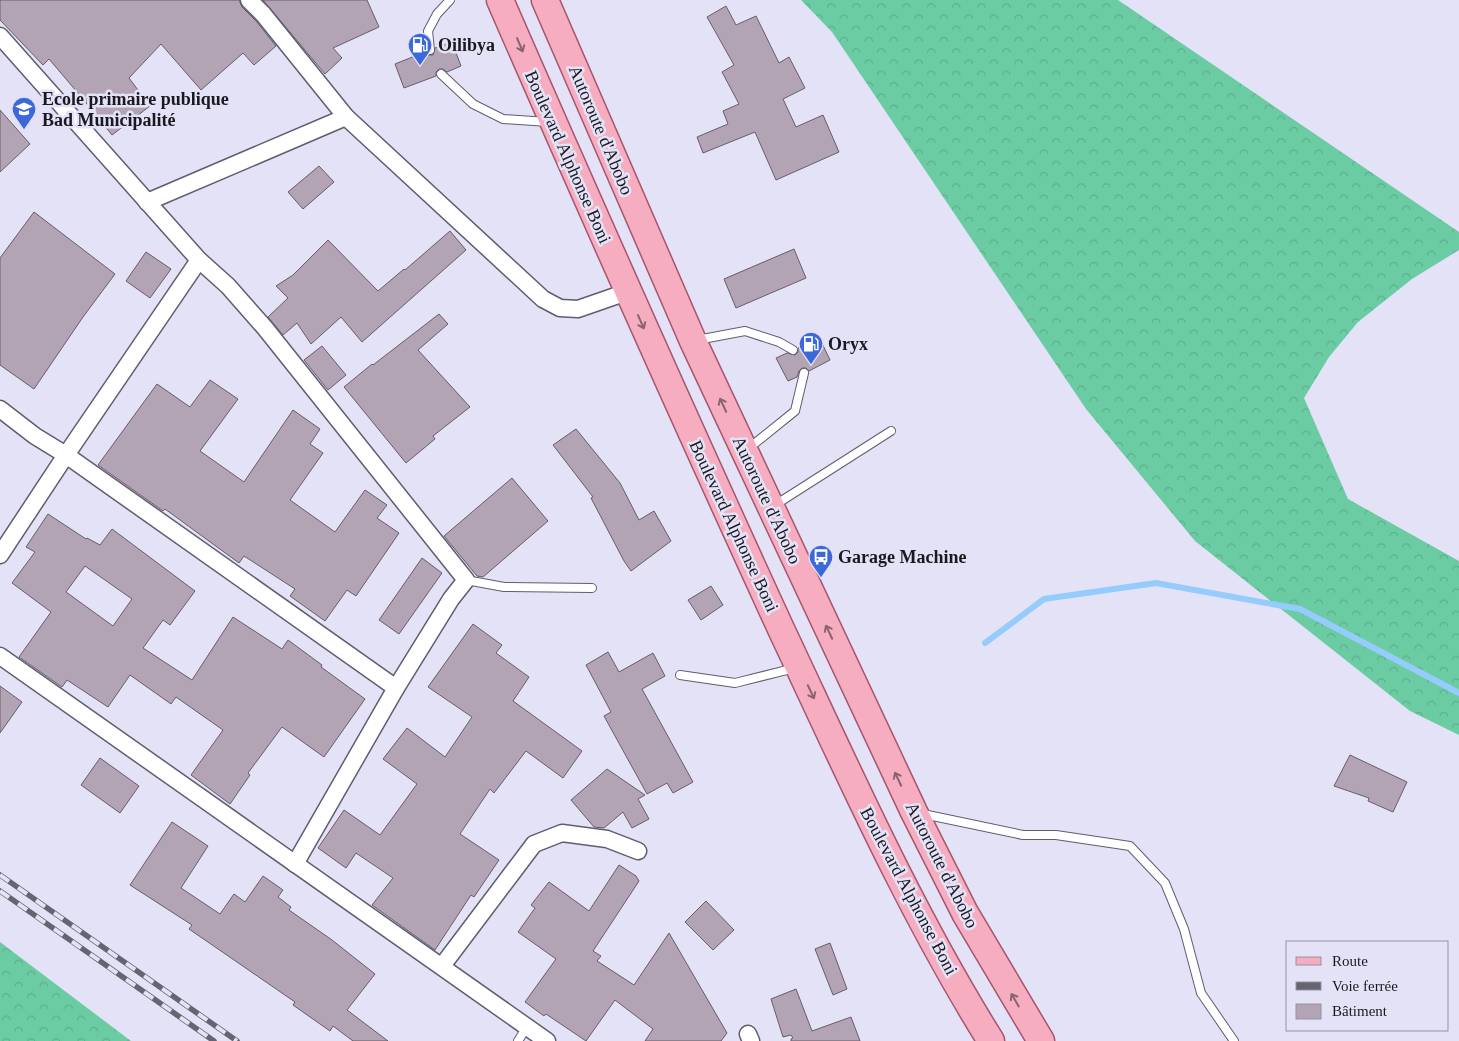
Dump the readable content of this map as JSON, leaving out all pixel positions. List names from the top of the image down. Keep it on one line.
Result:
{"streets":{"main road":["Autoroute d'Abobo","Boulevard Alphonse Boni"]},"one_way":["Autoroute d'Abobo","Boulevard Alphonse Boni"],"places":{"fuel station":["Oilibya","Oryx"],"school or university":["Ecole primaire publique Bad Municipalité"],"bus stop":["Garage Machine"]},"legend":["Route","Voie ferrée","Bâtiment"]}
